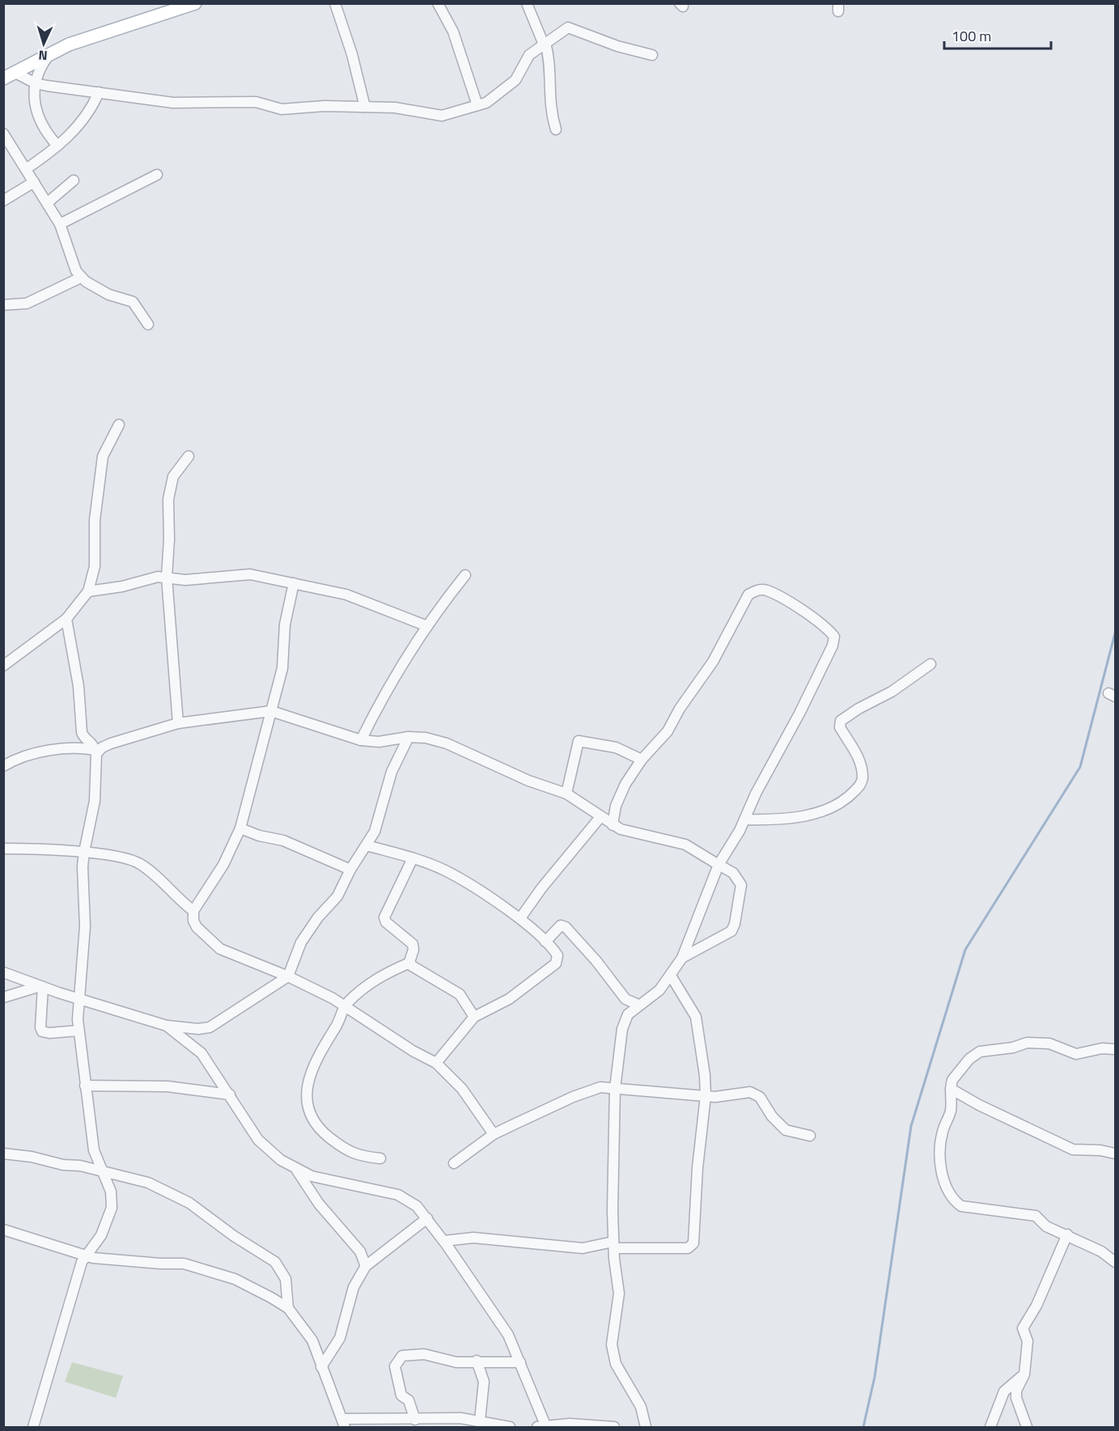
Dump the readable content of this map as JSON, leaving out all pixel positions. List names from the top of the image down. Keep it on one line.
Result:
{"scale_bar":"100 m","north":"bottom"}
